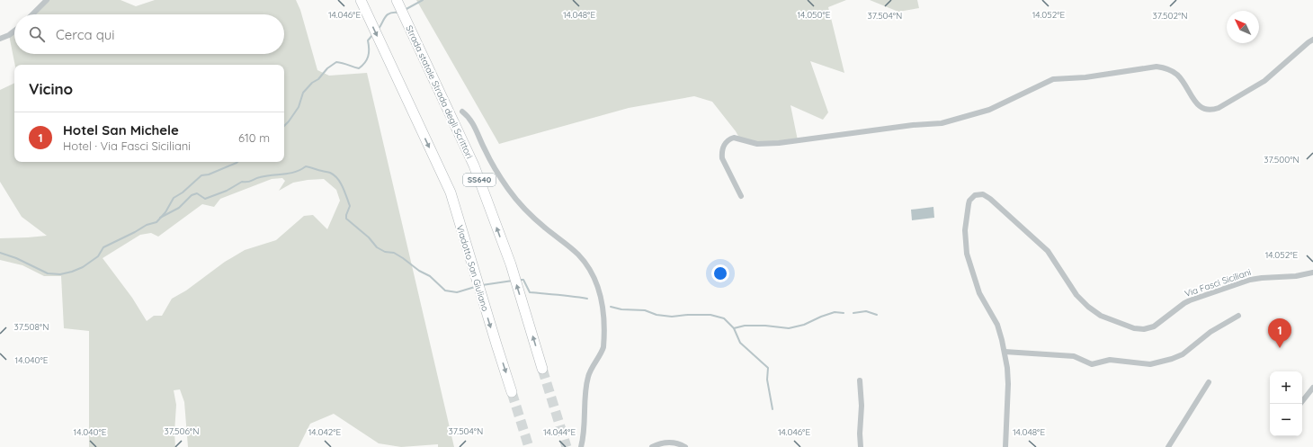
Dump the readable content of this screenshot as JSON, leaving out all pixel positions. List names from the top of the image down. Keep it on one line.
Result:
{"streets":{"highway":["Strada statale Strada degli Scrittori","SS640","Viadotto San Giuliano"],"street":["Via Fasci Siciliani"]},"one_way":["Strada statale Strada degli Scrittori","Viadotto San Giuliano"],"north":"top left","page":{"search":"Cerca qui","heading":"Vicino","list":[{"mark":"1","name":"Hotel San Michele","note":"Hotel · Via Fasci Siciliani","value":"610 m"}],"pins":"1","map_buttons":["+","−"]},"coordinates":["14.046°E","14.048°E","14.050°E","14.052°E","37.504°N","37.502°N","37.500°N","37.508°N","14.040°E","37.506°N","14.042°E","14.044°E"]}
